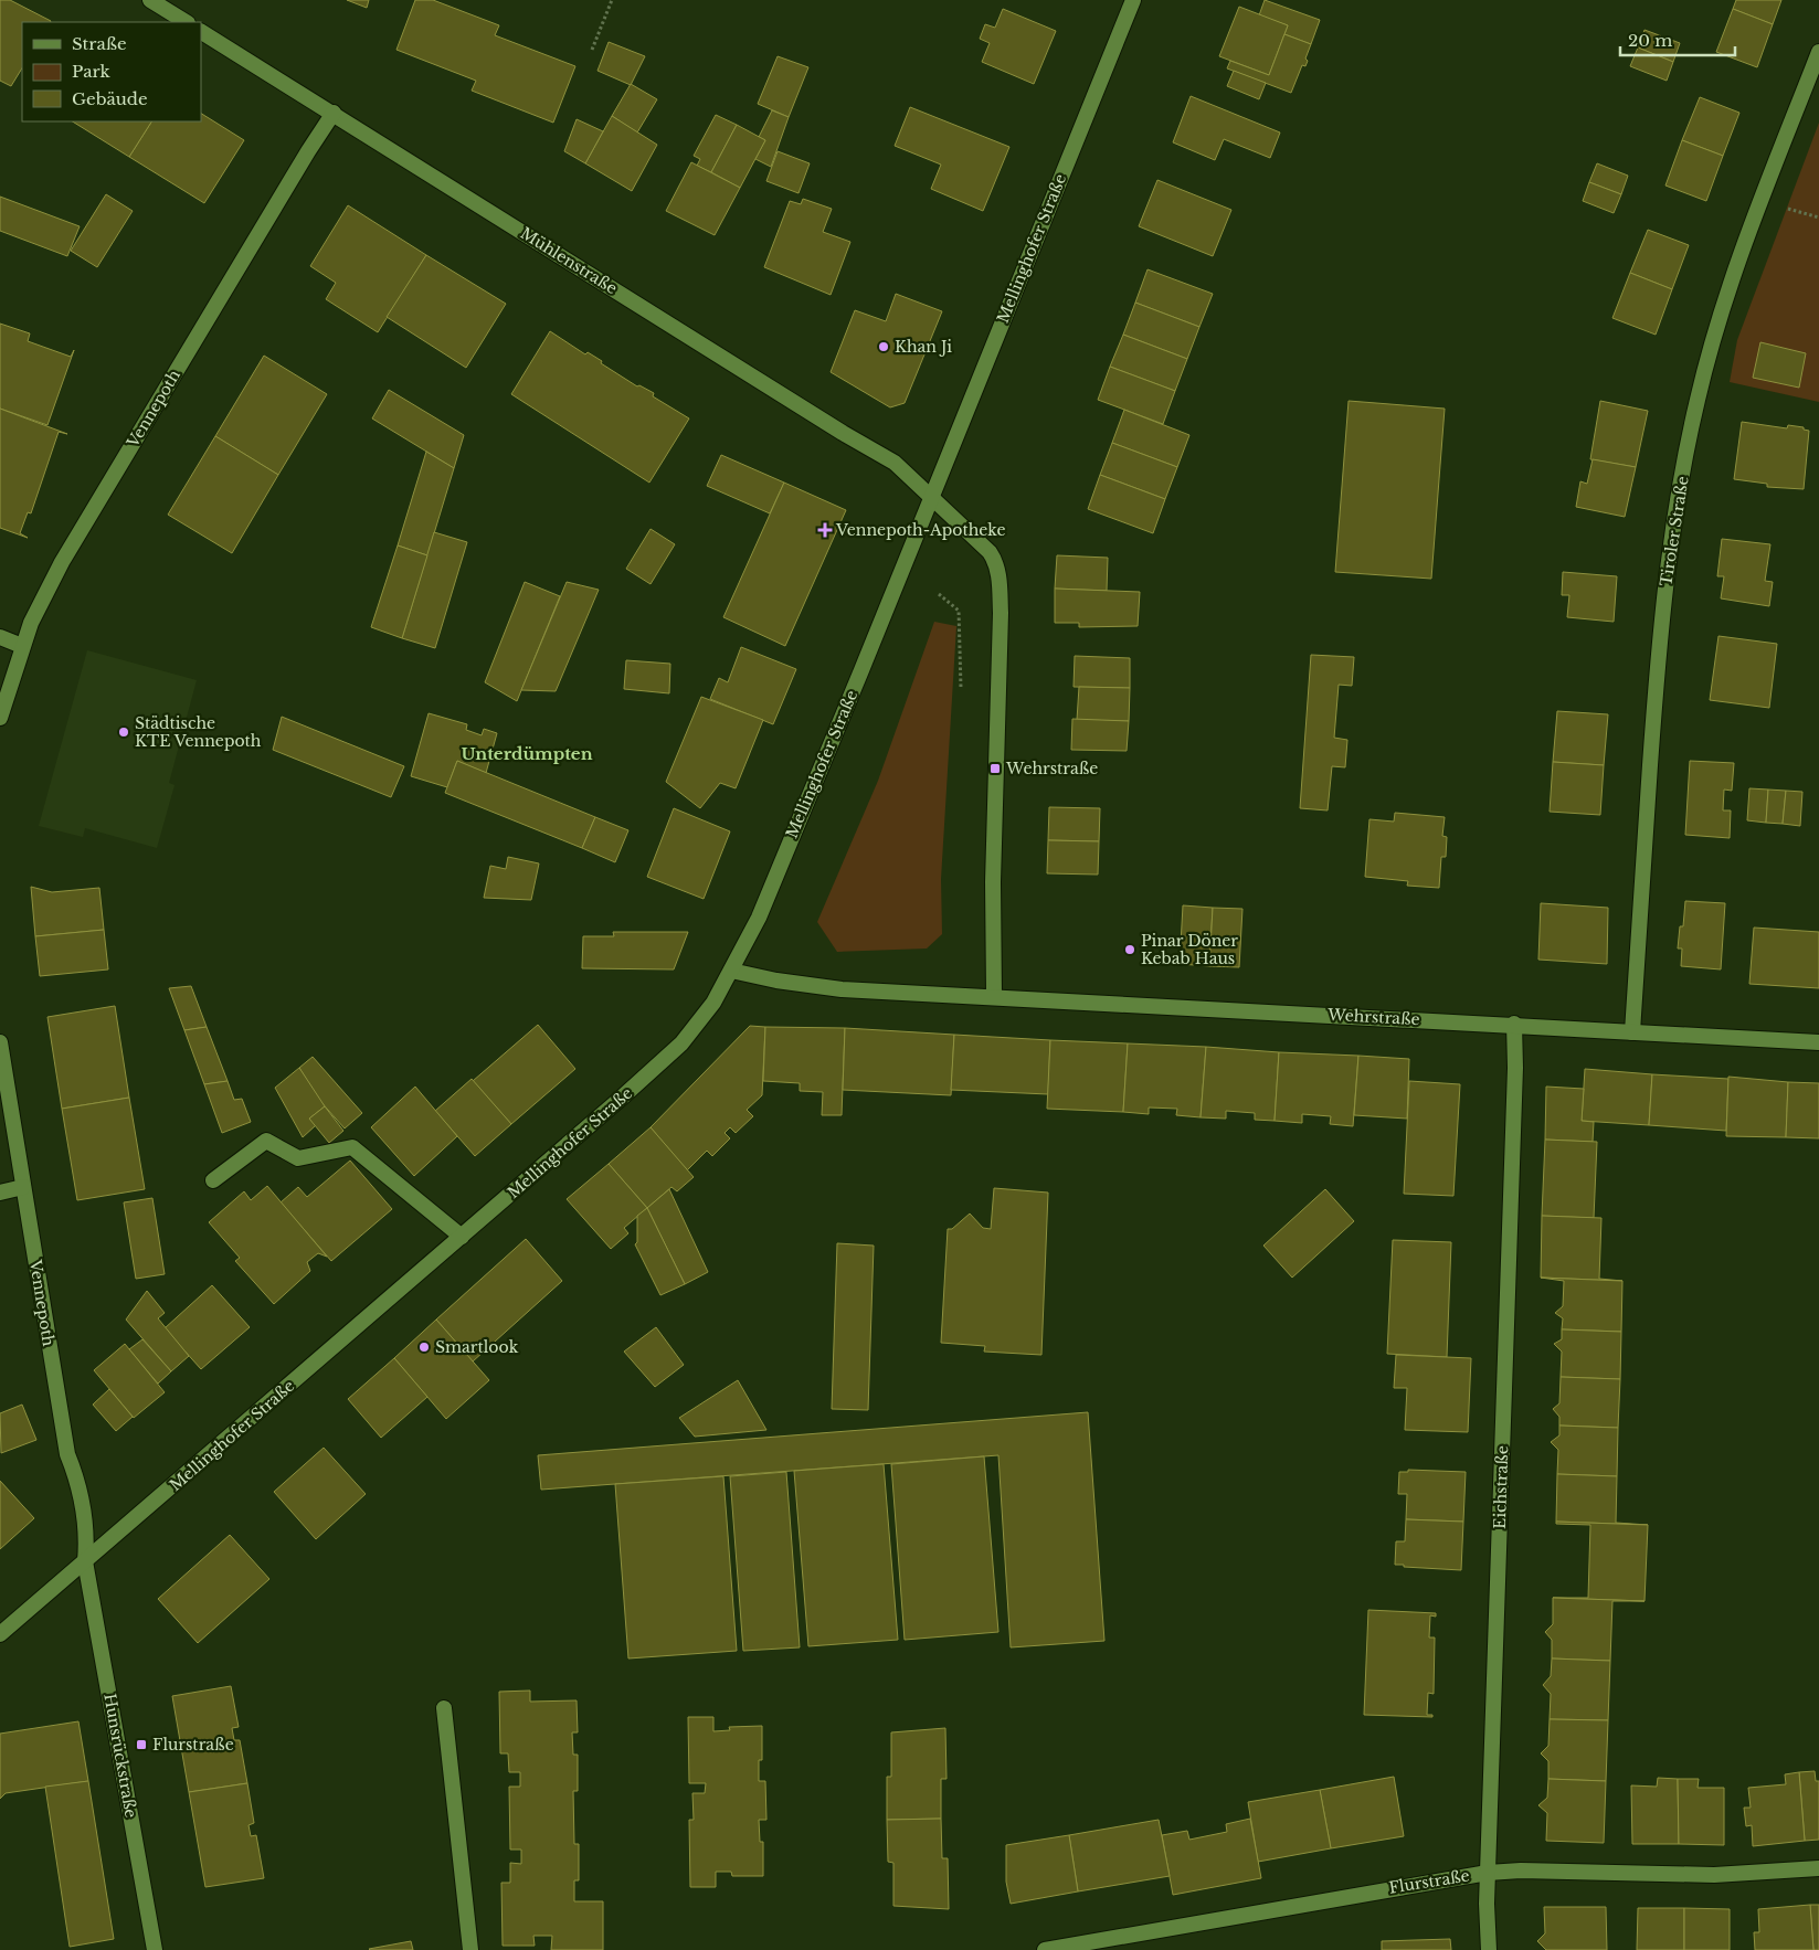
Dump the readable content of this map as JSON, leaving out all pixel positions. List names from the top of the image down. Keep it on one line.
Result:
{"streets":{"street":["Mellinghofer Straße","Mühlenstraße","Vennepoth","Tiroler Straße","Wehrstraße","Eichstraße","Hunsrückstraße","Flurstraße"]},"crossings":[["Mellinghofer Straße","Mühlenstraße"],["Mellinghofer Straße","Vennepoth"],["Mellinghofer Straße","Wehrstraße"],["Mellinghofer Straße","Hunsrückstraße"],["Mühlenstraße","Vennepoth"],["Vennepoth","Hunsrückstraße"],["Tiroler Straße","Wehrstraße"],["Wehrstraße","Eichstraße"],["Eichstraße","Flurstraße"]],"districts":["Unterdümpten"],"places":{"other":["Khan Ji","Städtische KTE Vennepoth","Pinar Döner Kebab Haus","Smartlook"],"health":["Vennepoth-Apotheke"],"transit":["Wehrstraße","Flurstraße"]},"legend":["Straße","Park","Gebäude"],"scale_bar":"20 m"}
